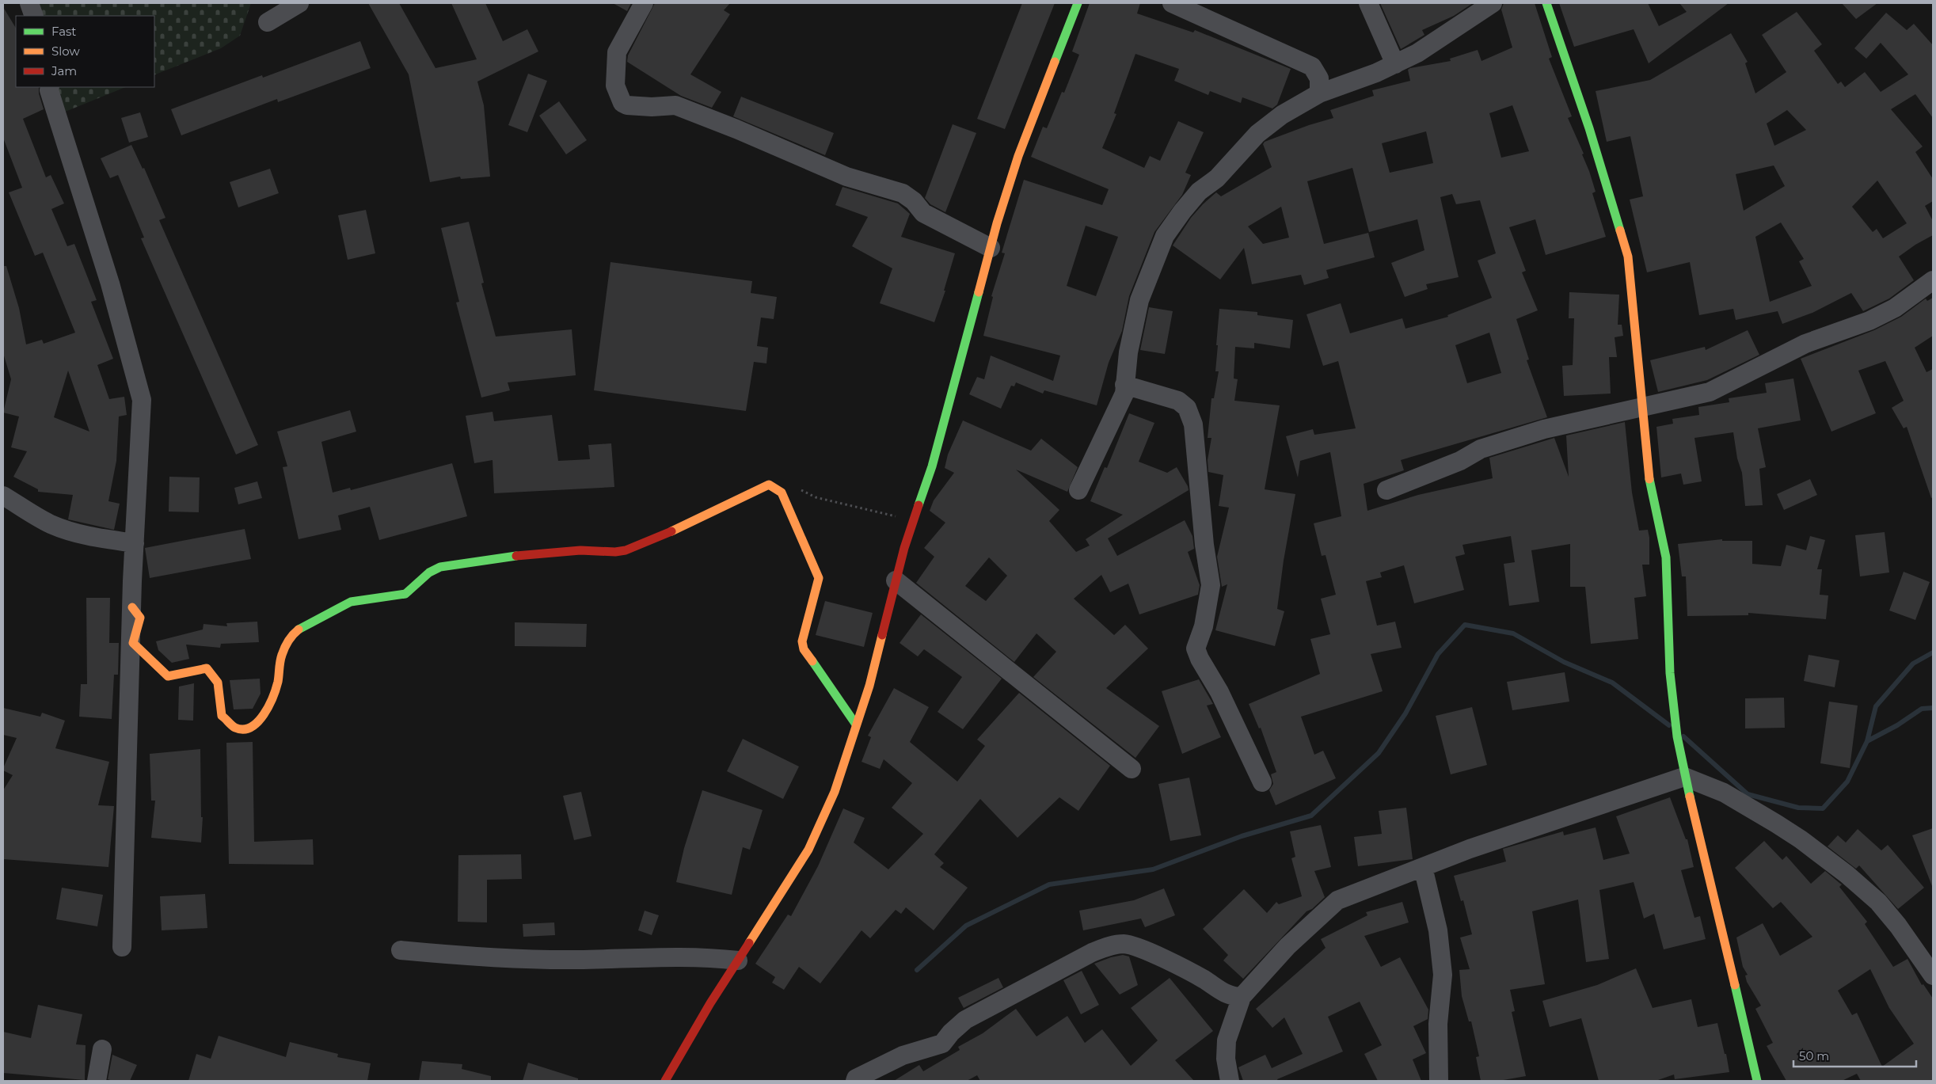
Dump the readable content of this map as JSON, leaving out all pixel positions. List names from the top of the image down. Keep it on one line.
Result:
{"legend":["Fast","Slow","Jam"],"scale_bar":"50 m"}
